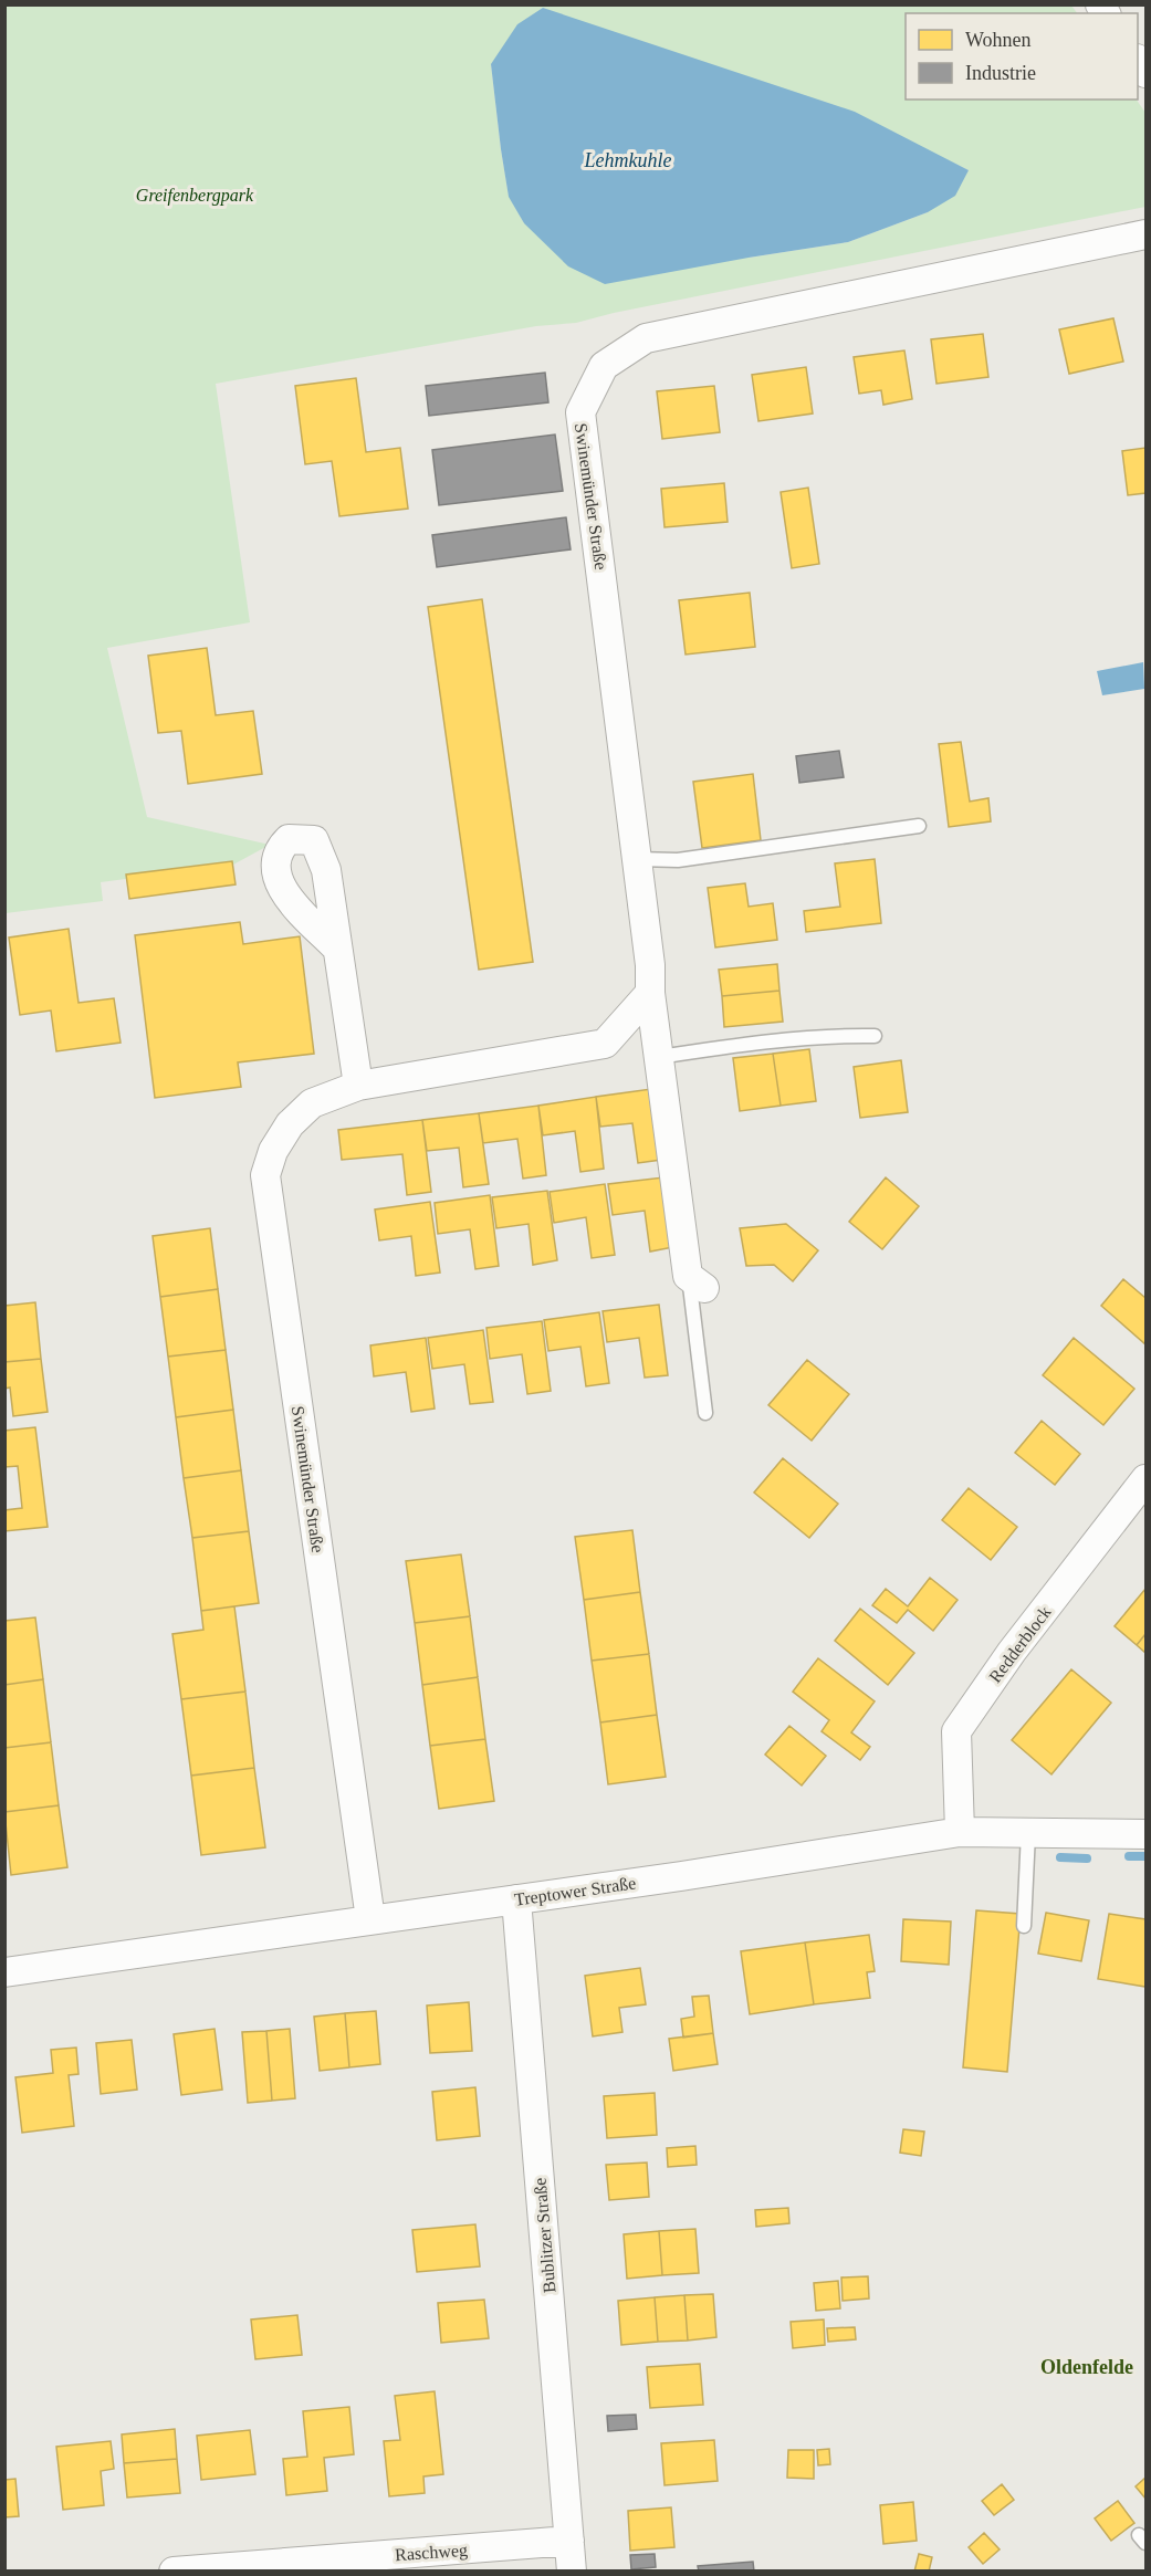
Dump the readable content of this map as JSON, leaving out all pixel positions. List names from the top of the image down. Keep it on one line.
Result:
{"streets":{"street":["Swinemünder Straße","Redderblock","Treptower Straße","Bublitzer Straße","Raschweg"]},"crossings":[["Swinemünder Straße","Treptower Straße"],["Redderblock","Treptower Straße"],["Treptower Straße","Bublitzer Straße"],["Bublitzer Straße","Raschweg"]],"districts":["Oldenfelde"],"water":["Lehmkuhle"],"parks":["Greifenbergpark"],"legend":["Wohnen","Industrie"]}
